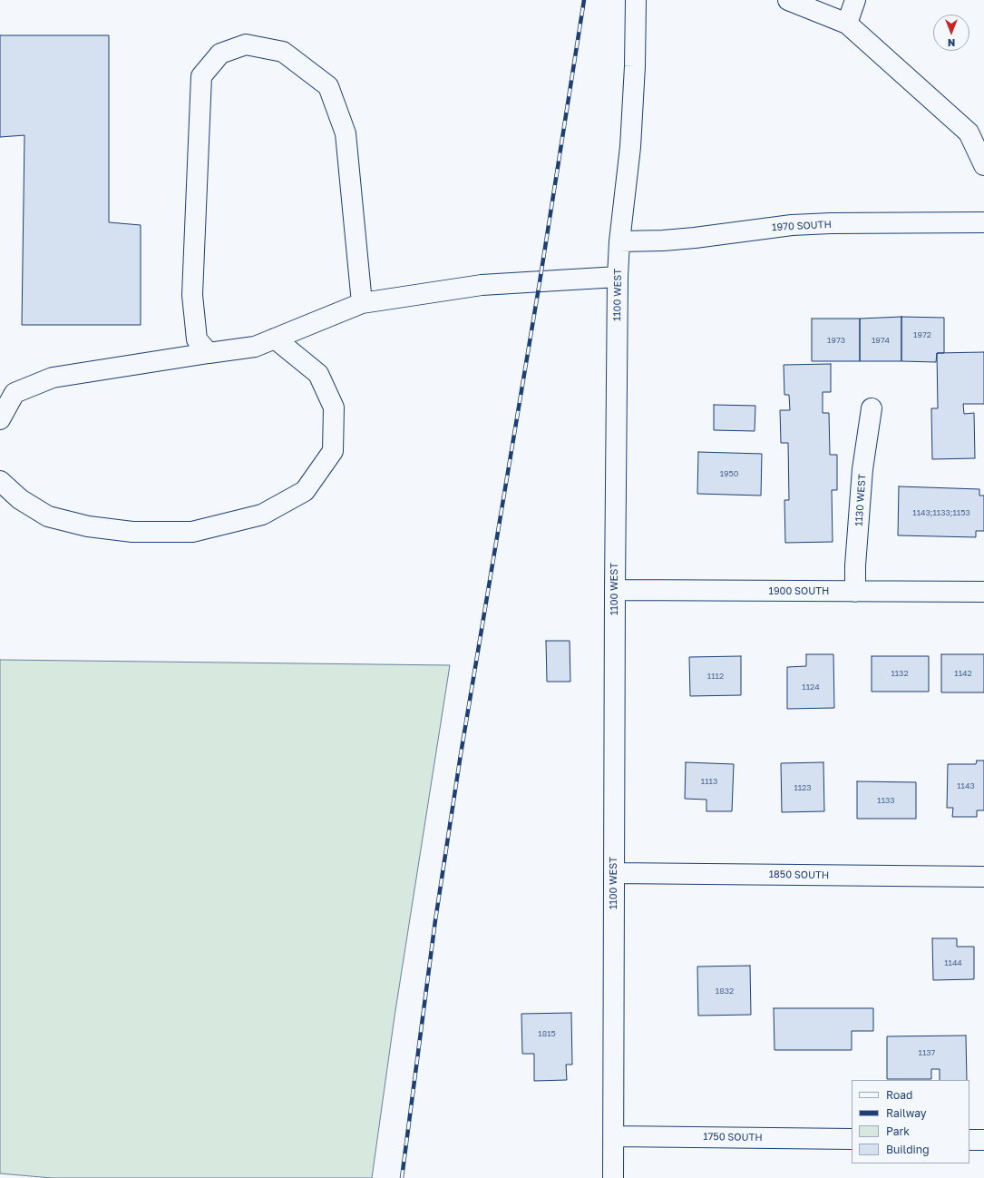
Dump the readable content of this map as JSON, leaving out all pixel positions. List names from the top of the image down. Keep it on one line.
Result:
{"streets":{"street":["1970 SOUTH","1100 WEST","1130 WEST","1900 SOUTH","1850 SOUTH","1750 SOUTH"]},"crossings":[["1970 SOUTH","1100 WEST"],["1100 WEST","1900 SOUTH"],["1100 WEST","1850 SOUTH"],["1100 WEST","1750 SOUTH"],["1130 WEST","1900 SOUTH"]],"house_numbers":["1972","1973","1974","1950","1143;1133;1153","1132","1142","1112","1124","1113","1143","1123","1133","1144","1832","1815","1137"],"legend":["Road","Railway","Park","Building"],"north":"bottom"}
